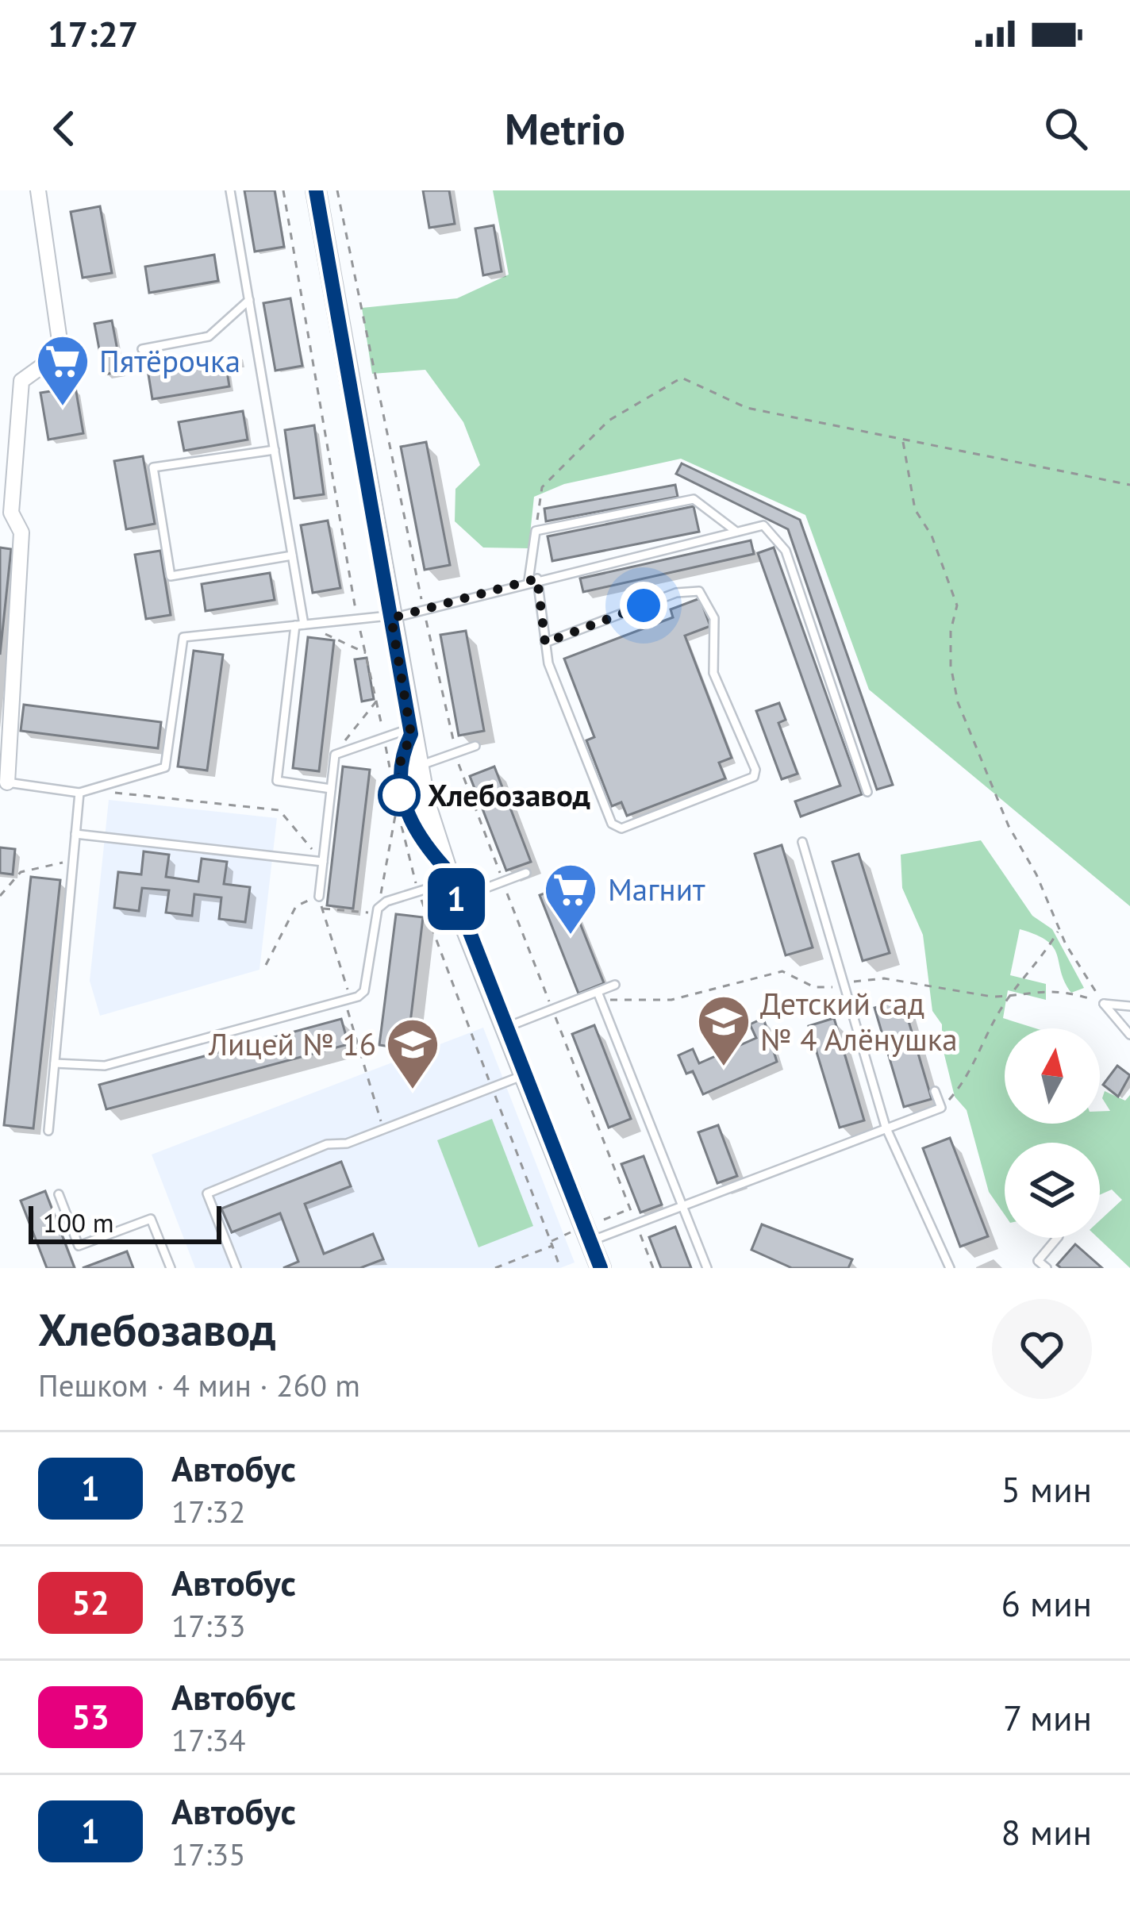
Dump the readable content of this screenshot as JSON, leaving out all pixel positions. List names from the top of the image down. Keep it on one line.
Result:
{"places":{"supermarket":["Пятёрочка","Магнит"],"other":["Хлебозавод"],"school or university":["Детский сад № 4 Алёнушка","Лицей № 16"]},"lines":["bus line 1"],"scale_bar":"100 m","north":"top","page":{"status":"17:27","header":"Metrio","on_map":"1","scale":"100 m","heading":["Хлебозавод","Пешком · 4 мин · 260 m"],"list":[{"mark":"1","name":"Автобус","note":"17:32","value":"5 мин"},{"mark":"52","name":"Автобус","note":"17:33","value":"6 мин"},{"mark":"53","name":"Автобус","note":"17:34","value":"7 мин"},{"mark":"1","name":"Автобус","note":"17:35","value":"8 мин"}]}}
